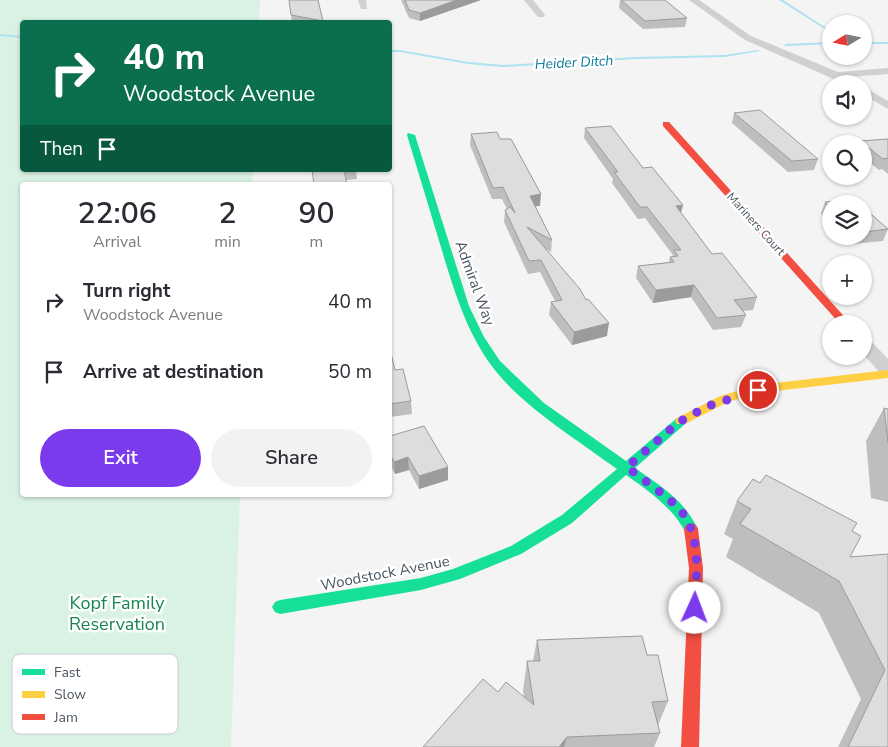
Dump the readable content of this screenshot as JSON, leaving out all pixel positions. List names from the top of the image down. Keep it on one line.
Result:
{"streets":{"street":["Mariners Court","Admiral Way","Woodstock Avenue"]},"crossings":[["Admiral Way","Woodstock Avenue"]],"water":["Heider Ditch"],"parks":["Kopf Family Reservation"],"legend":["Fast","Slow","Jam"],"north":"left","page":{"map_buttons":["+","−"],"turn":["40 m","Woodstock Avenue"],"then":"Then","eta":["22:06","Arrival","2","min","90","m"],"list":[{"name":"Turn right","note":"Woodstock Avenue","value":"40 m"},{"name":"Arrive at destination","value":"50 m"}],"buttons":["Exit","Share"]}}
